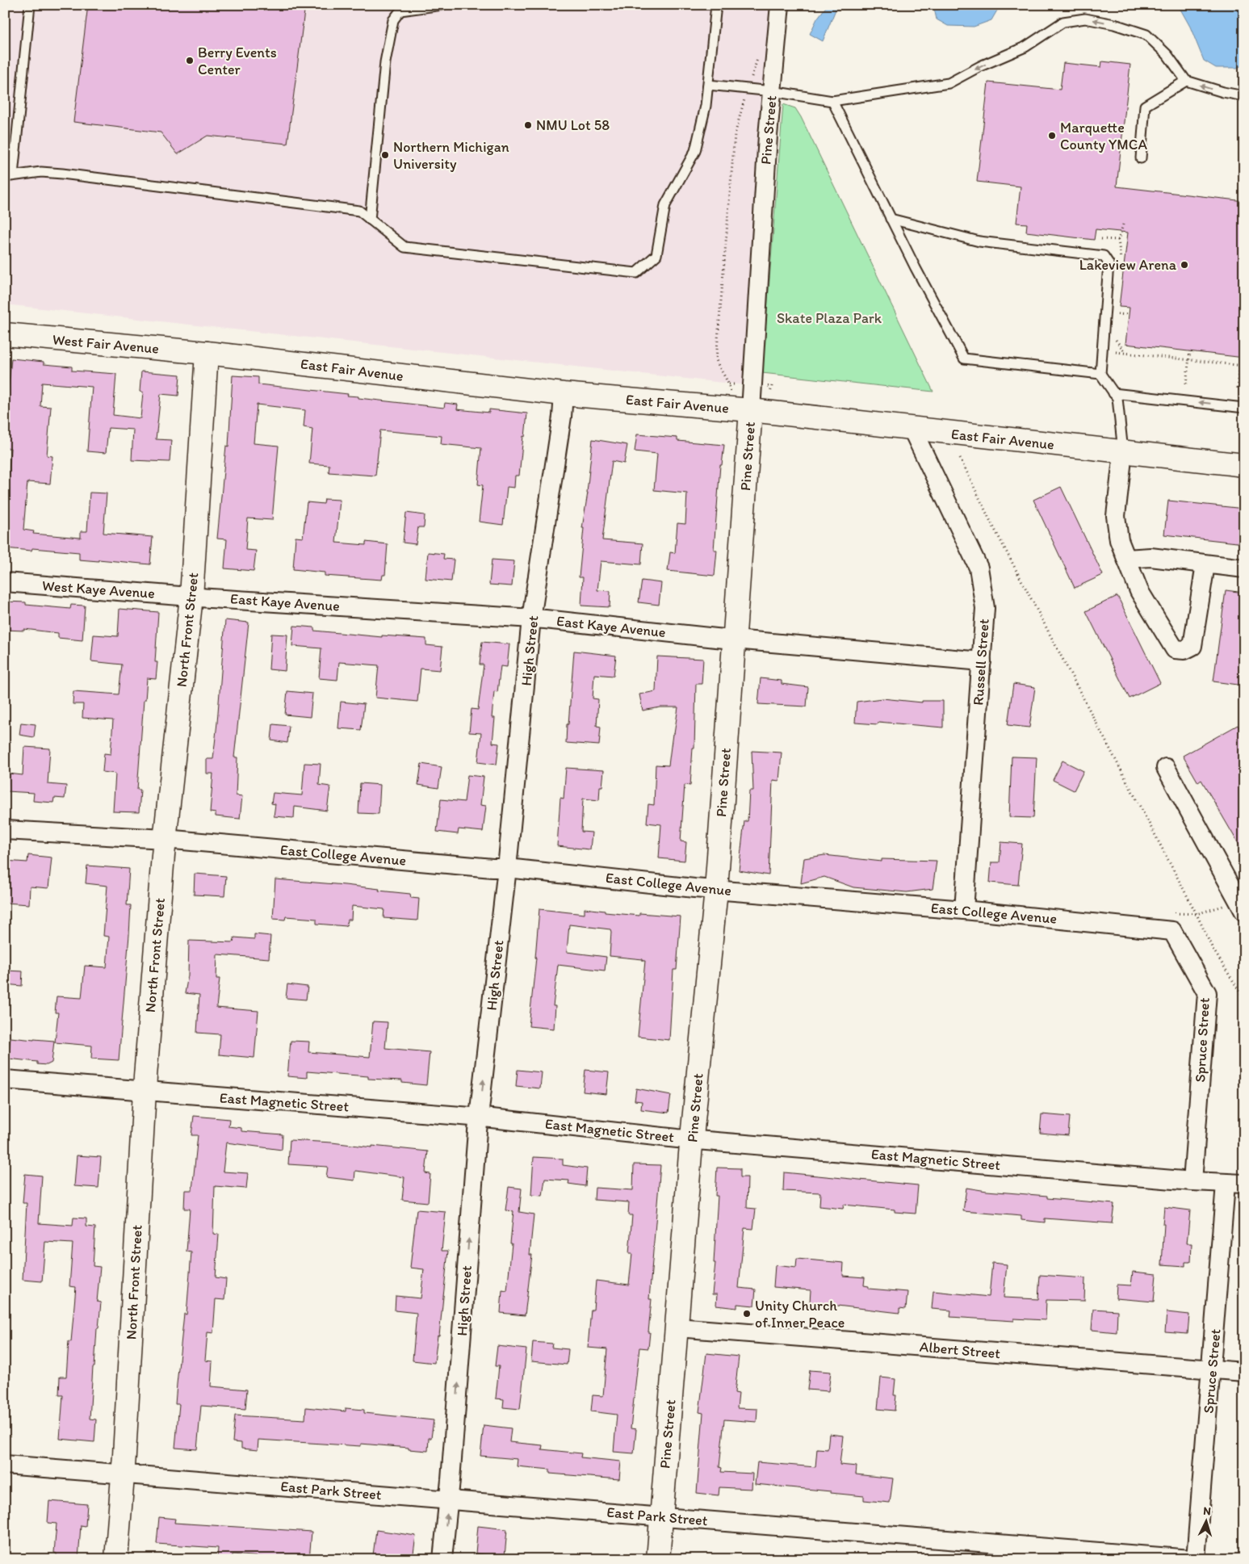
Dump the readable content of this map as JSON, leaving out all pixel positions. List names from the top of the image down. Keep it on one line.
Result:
{"streets":{"street":["Pine Street","West Fair Avenue","East Fair Avenue","West Kaye Avenue","East Kaye Avenue","North Front Street","High Street","Russell Street","East College Avenue","Spruce Street","East Magnetic Street","Albert Street","East Park Street"]},"crossings":[["Pine Street","East Fair Avenue"],["Pine Street","East Kaye Avenue"],["Pine Street","East College Avenue"],["Pine Street","East Magnetic Street"],["Pine Street","Albert Street"],["Pine Street","East Park Street"],["West Fair Avenue","East Fair Avenue"],["West Fair Avenue","North Front Street"],["East Fair Avenue","North Front Street"],["East Fair Avenue","High Street"],["East Fair Avenue","Russell Street"],["West Kaye Avenue","East Kaye Avenue"],["West Kaye Avenue","North Front Street"],["East Kaye Avenue","North Front Street"],["East Kaye Avenue","High Street"],["East Kaye Avenue","Russell Street"],["North Front Street","East College Avenue"],["North Front Street","East Magnetic Street"],["North Front Street","East Park Street"],["High Street","East College Avenue"],["High Street","East Magnetic Street"],["High Street","East Park Street"],["Russell Street","East College Avenue"],["East College Avenue","Spruce Street"],["Spruce Street","East Magnetic Street"],["Spruce Street","Albert Street"]],"one_way":["High Street"],"parks":["Skate Plaza Park"],"places":["Berry Events Center","NMU Lot 58","Marquette County YMCA","Northern Michigan University","Lakeview Arena","Unity Church of Inner Peace"],"north":"top"}
